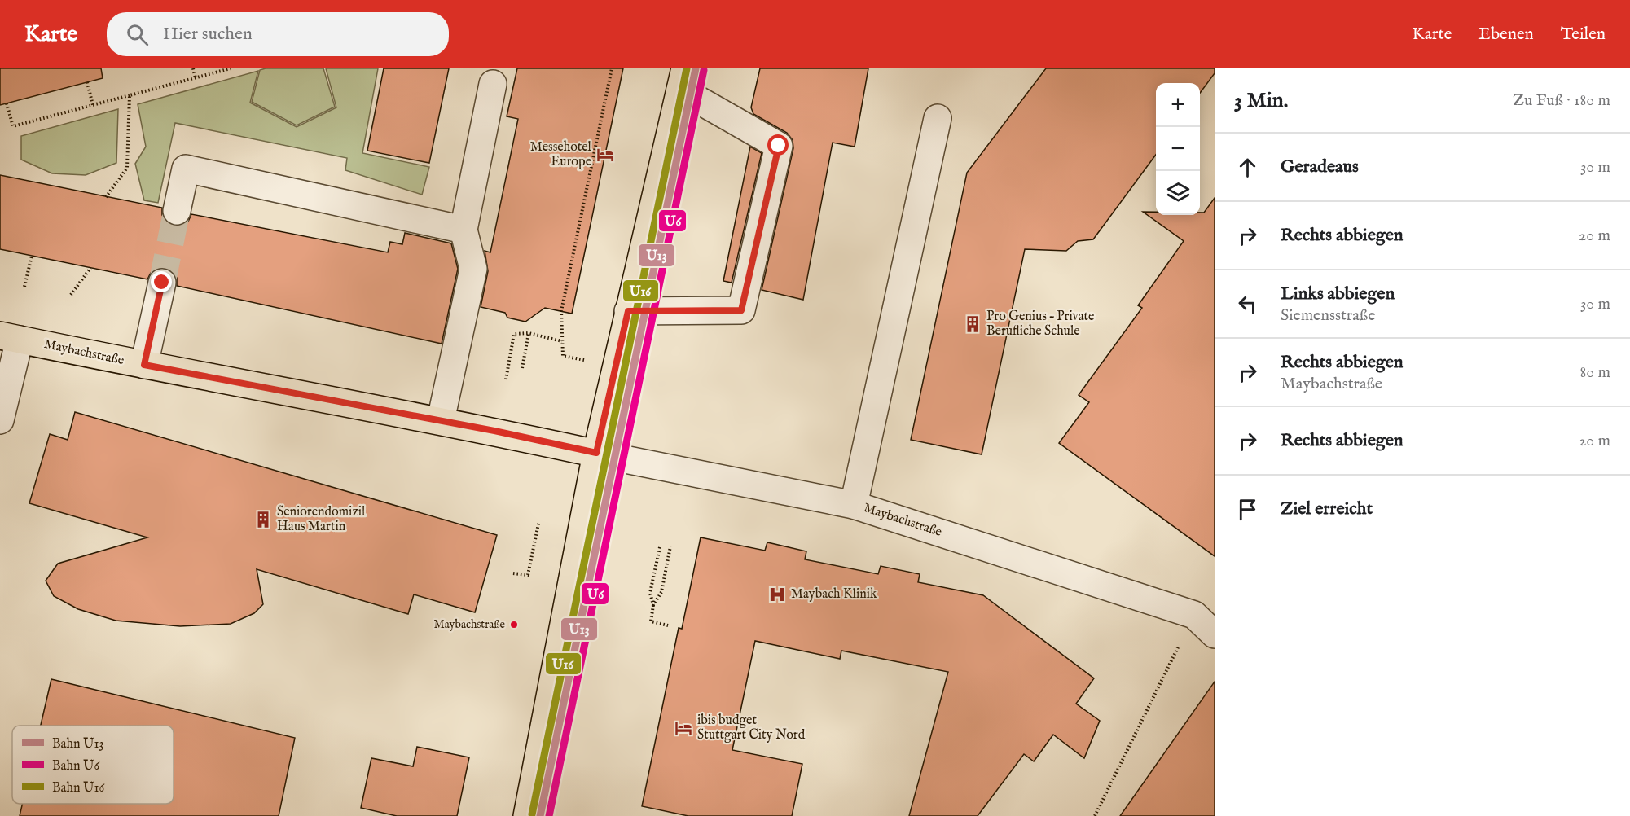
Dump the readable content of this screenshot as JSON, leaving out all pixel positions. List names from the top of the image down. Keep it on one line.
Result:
{"streets":{"main road":["Maybachstraße"]},"places":{"hotel":["Messehotel Europe","ibis budget Stuttgart City Nord"],"building":["Pro Genius – Private Berufliche Schule","Seniorendomizil Haus Martin"],"hospital":["Maybach Klinik"],"other":["Maybachstraße"]},"lines":["rail line U13","rail line U16","rail line U6"],"legend":["Bahn U13","Bahn U6","Bahn U16"],"page":{"header":"Karte","search":"Hier suchen","nav":["Karte","Ebenen","Teilen"],"heading":["3 Min.","Zu Fuß · 180 m"],"map_buttons":["+","−"],"list":[["Geradeaus","30 m"],["Rechts abbiegen","20 m"],["Links abbiegen","Siemensstraße","30 m"],["Rechts abbiegen","Maybachstraße","80 m"],["Rechts abbiegen","20 m"],"Ziel erreicht"]}}
